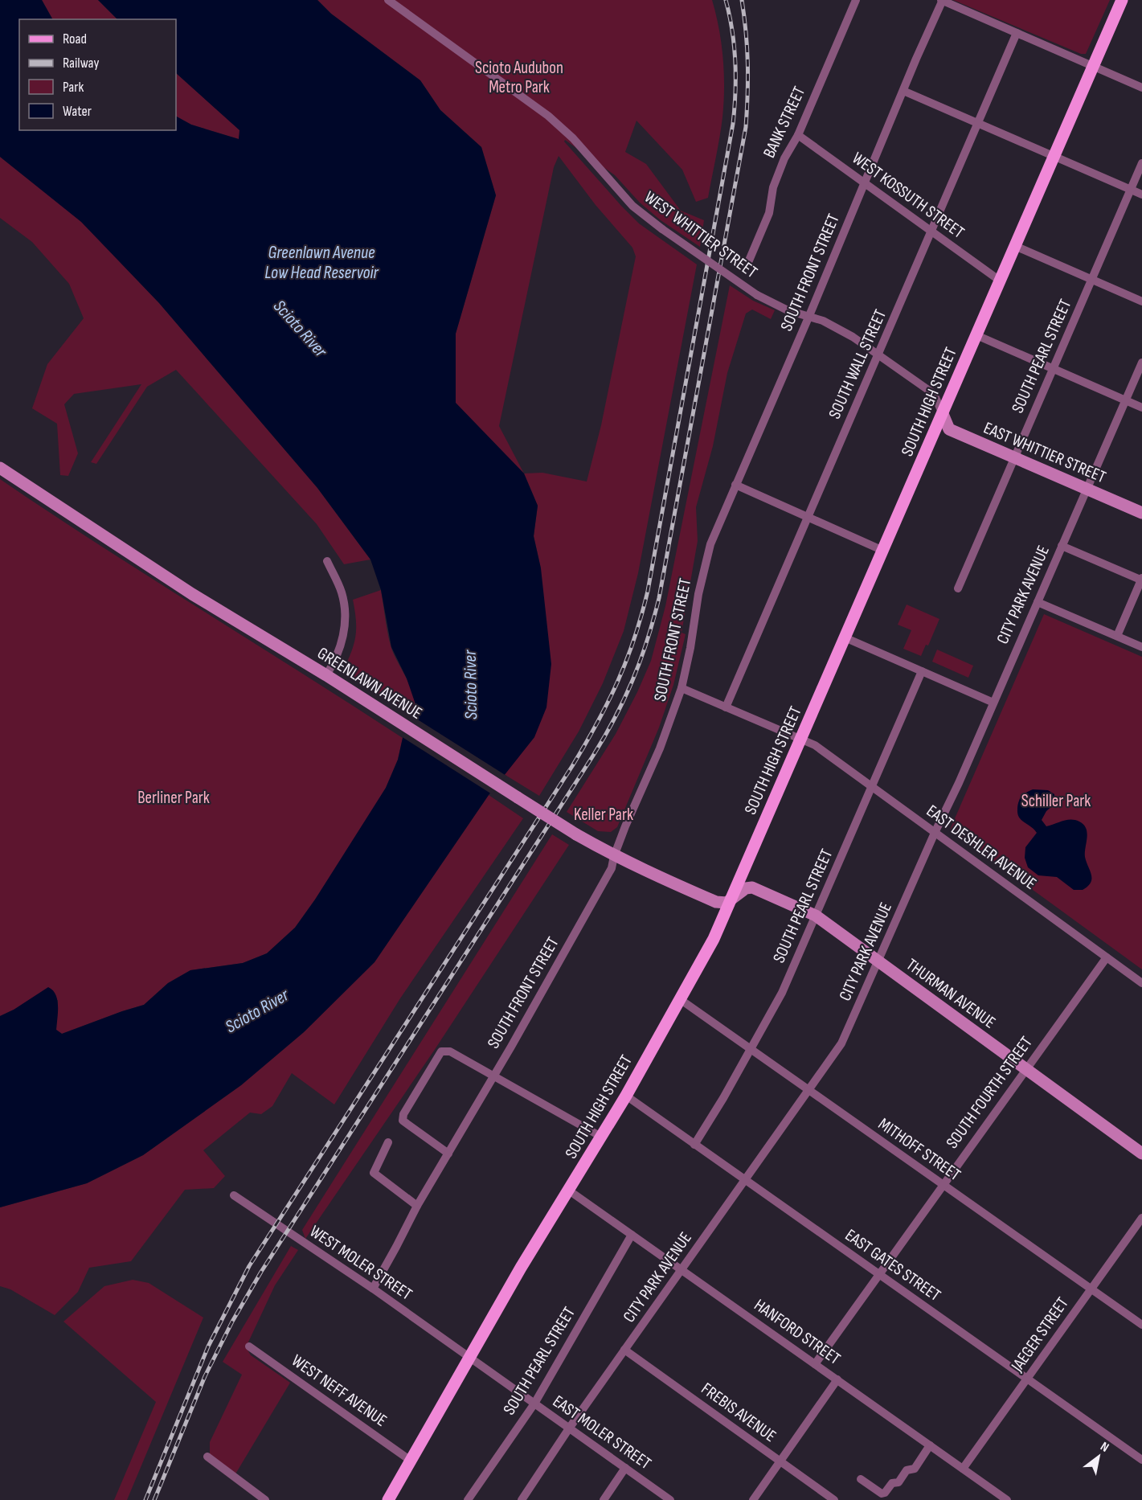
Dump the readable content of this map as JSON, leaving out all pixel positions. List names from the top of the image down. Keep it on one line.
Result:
{"streets":{"main road":["SOUTH HIGH STREET","EAST WHITTIER STREET","GREENLAWN AVENUE","THURMAN AVENUE"],"street":["BANK STREET","WEST KOSSUTH STREET","WEST WHITTIER STREET","SOUTH FRONT STREET","SOUTH PEARL STREET","SOUTH WALL STREET","CITY PARK AVENUE","EAST DESHLER AVENUE","SOUTH FOURTH STREET","MITHOFF STREET","WEST MOLER STREET","EAST GATES STREET","HANFORD STREET","JAEGER STREET","WEST NEFF AVENUE","FREBIS AVENUE","EAST MOLER STREET"]},"crossings":[["BANK STREET","WEST KOSSUTH STREET"],["WEST KOSSUTH STREET","SOUTH FRONT STREET"],["WEST KOSSUTH STREET","SOUTH WALL STREET"],["WEST KOSSUTH STREET","SOUTH HIGH STREET"],["WEST WHITTIER STREET","SOUTH FRONT STREET"],["WEST WHITTIER STREET","SOUTH WALL STREET"],["WEST WHITTIER STREET","SOUTH HIGH STREET"],["WEST WHITTIER STREET","EAST WHITTIER STREET"],["SOUTH FRONT STREET","GREENLAWN AVENUE"],["SOUTH FRONT STREET","EAST DESHLER AVENUE"],["SOUTH FRONT STREET","WEST MOLER STREET"],["SOUTH PEARL STREET","EAST WHITTIER STREET"],["SOUTH PEARL STREET","EAST DESHLER AVENUE"],["SOUTH PEARL STREET","THURMAN AVENUE"],["SOUTH PEARL STREET","MITHOFF STREET"],["SOUTH PEARL STREET","EAST GATES STREET"],["SOUTH PEARL STREET","HANFORD STREET"],["SOUTH PEARL STREET","EAST MOLER STREET"],["SOUTH WALL STREET","EAST DESHLER AVENUE"],["SOUTH HIGH STREET","EAST WHITTIER STREET"],["SOUTH HIGH STREET","GREENLAWN AVENUE"],["SOUTH HIGH STREET","EAST DESHLER AVENUE"],["SOUTH HIGH STREET","THURMAN AVENUE"],["SOUTH HIGH STREET","MITHOFF STREET"],["SOUTH HIGH STREET","WEST MOLER STREET"],["SOUTH HIGH STREET","EAST GATES STREET"],["SOUTH HIGH STREET","HANFORD STREET"],["SOUTH HIGH STREET","WEST NEFF AVENUE"],["SOUTH HIGH STREET","EAST MOLER STREET"],["EAST WHITTIER STREET","CITY PARK AVENUE"],["CITY PARK AVENUE","EAST DESHLER AVENUE"],["CITY PARK AVENUE","THURMAN AVENUE"],["CITY PARK AVENUE","MITHOFF STREET"],["CITY PARK AVENUE","EAST GATES STREET"],["CITY PARK AVENUE","HANFORD STREET"],["CITY PARK AVENUE","FREBIS AVENUE"],["CITY PARK AVENUE","EAST MOLER STREET"],["GREENLAWN AVENUE","THURMAN AVENUE"],["EAST DESHLER AVENUE","SOUTH FOURTH STREET"],["THURMAN AVENUE","SOUTH FOURTH STREET"],["SOUTH FOURTH STREET","MITHOFF STREET"],["SOUTH FOURTH STREET","EAST GATES STREET"],["SOUTH FOURTH STREET","HANFORD STREET"],["MITHOFF STREET","JAEGER STREET"],["WEST MOLER STREET","EAST MOLER STREET"],["EAST GATES STREET","JAEGER STREET"],["HANFORD STREET","JAEGER STREET"]],"water":["Greenlawn Avenue Low Head Reservoir","Scioto River"],"parks":["Scioto Audubon Metro Park","Berliner Park","Schiller Park","Keller Park"],"legend":["Road","Railway","Park","Water"],"north":"top right"}
